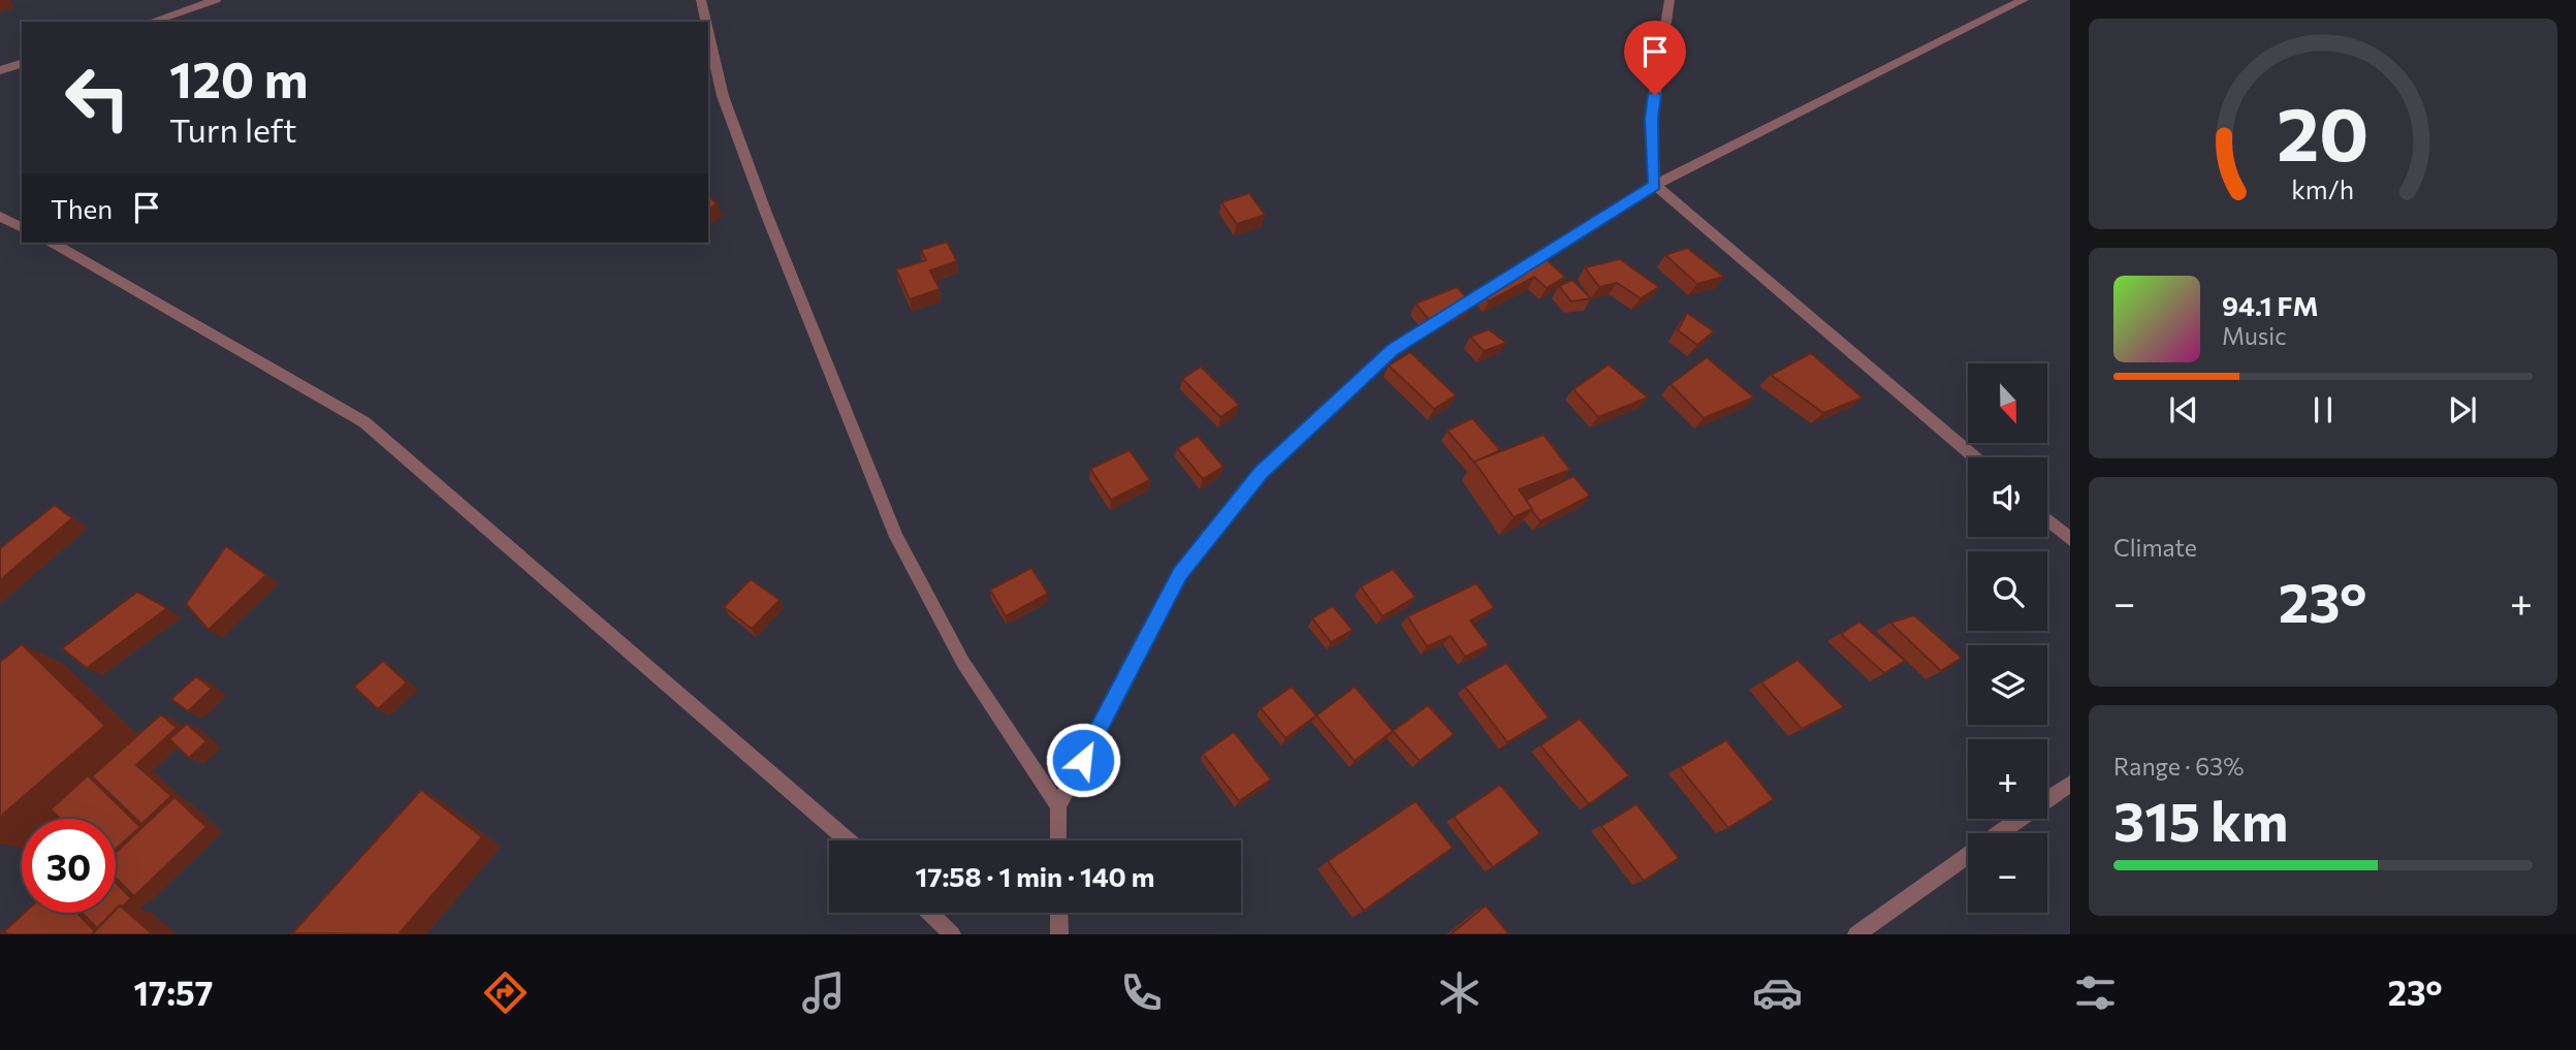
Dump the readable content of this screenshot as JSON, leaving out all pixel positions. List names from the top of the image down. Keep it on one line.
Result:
{"north":"bottom","page":{"turn":["120 m","Turn left"],"then":"Then","song":["94.1 FM","Music"],"map_buttons":["+","−"],"tile":["Climate",["Range · 63%","315 km"]],"heat":["−","23°","+"],"limit":"30","trip":"17:58 · 1 min · 140 m","tabs":["17:57","23°"],"gauge":["20","km/h"]}}
